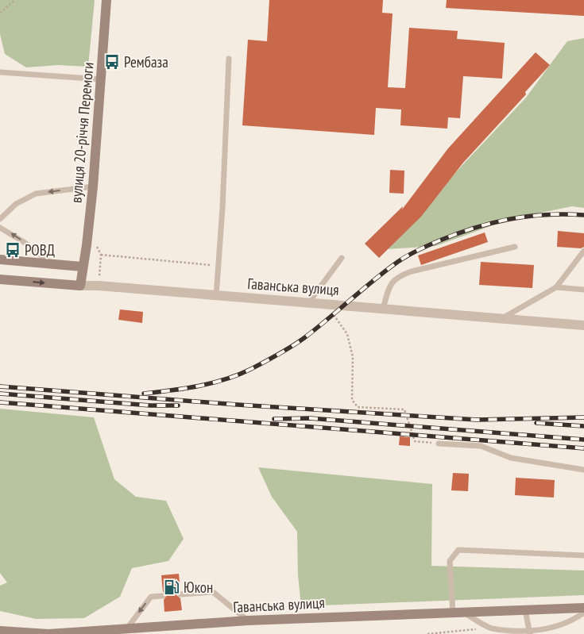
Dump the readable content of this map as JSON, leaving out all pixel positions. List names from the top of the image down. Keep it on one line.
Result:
{"streets":{"main road":["вулиця 20-річчя Перемоги","Гаванська вулиця"]},"crossings":[["вулиця 20-річчя Перемоги","Гаванська вулиця"]],"places":{"bus stop":["Рембаза","РОВД"],"fuel station":["Юкон"]}}
